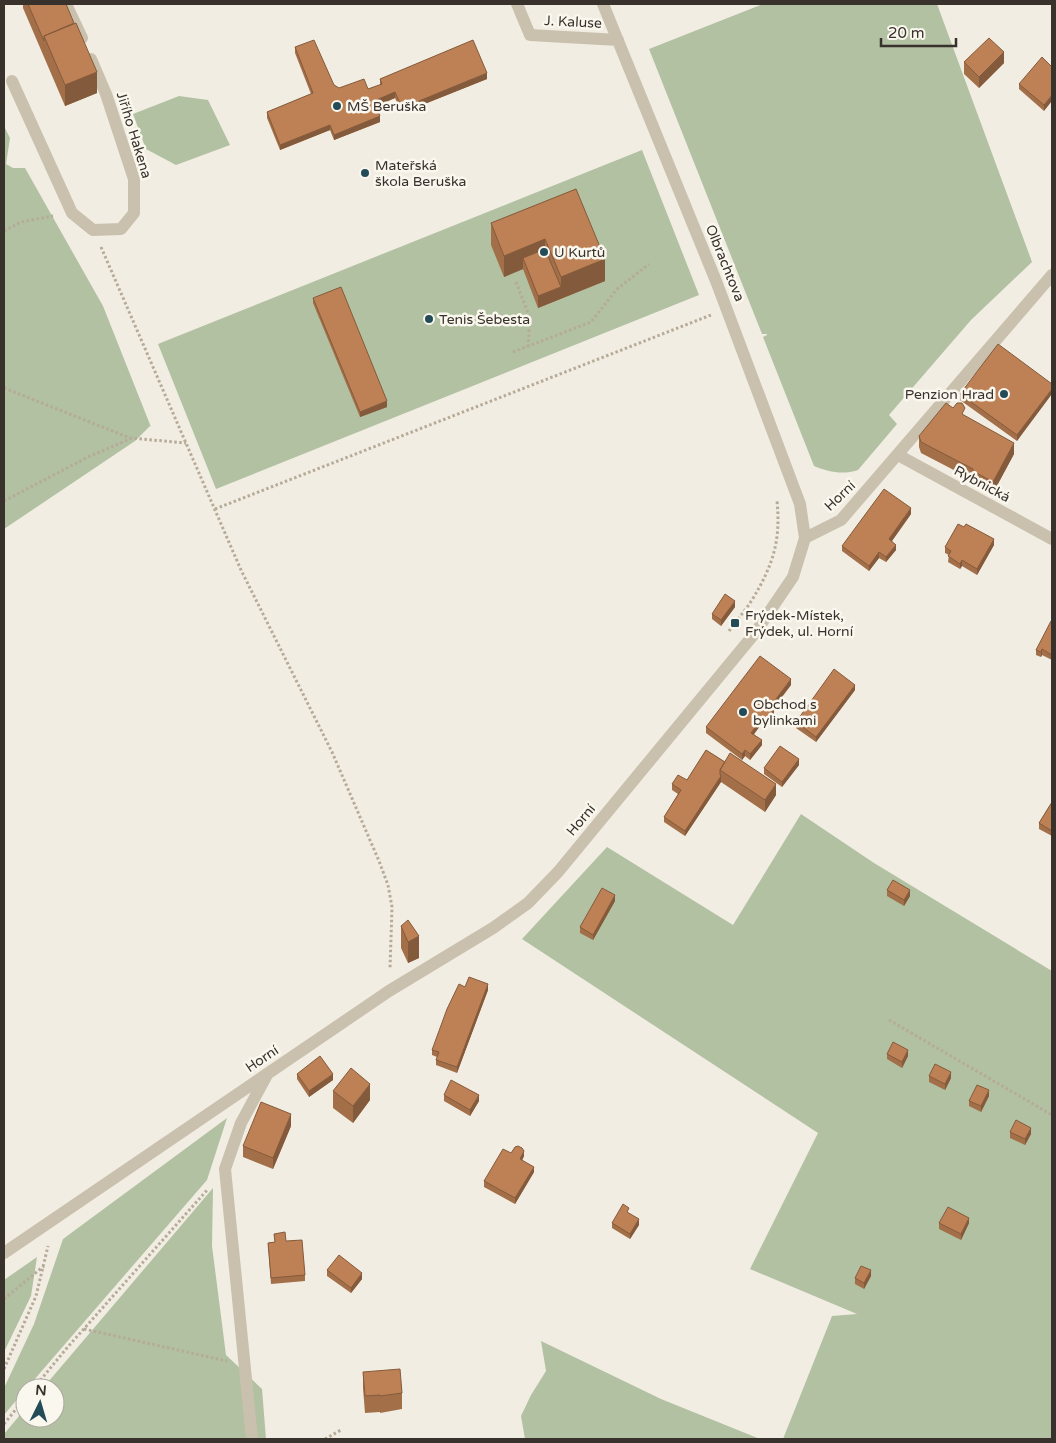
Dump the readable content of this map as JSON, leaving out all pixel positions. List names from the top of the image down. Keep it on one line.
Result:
{"streets":{"street":["J. Kaluse","Jiřího Hakena","Olbrachtova","Rybnická","Horní"]},"crossings":[["J. Kaluse","Olbrachtova"],["Olbrachtova","Horní"],["Rybnická","Horní"]],"places":{"other":["MŠ Beruška","Mateřská škola Beruška","U Kurtů","Tenis Šebesta","Penzion Hrad","Obchod s bylinkami"],"transit":["Frýdek-Místek, Frýdek, ul. Horní"]},"scale_bar":"20 m","north":"top"}
